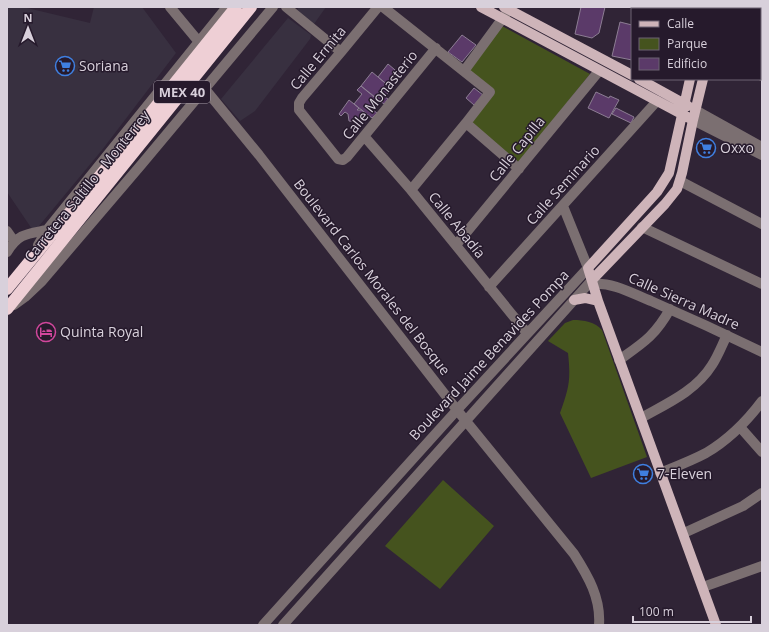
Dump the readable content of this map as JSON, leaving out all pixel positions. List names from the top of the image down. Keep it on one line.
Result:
{"streets":{"highway":["MEX 40","Carretera Saltillo - Monterrey"],"main road":["Boulevard Jaime Benavides Pompa"],"street":["Calle Ermita","Calle Monasterio","Calle Capilla","Calle Seminario","Calle Abadía","Boulevard Carlos Morales del Bosque","Calle Sierra Madre"]},"crossings":[["Calle Ermita","Calle Monasterio"],["Calle Monasterio","Calle Abadía"],["Calle Capilla","Calle Abadía"],["Calle Seminario","Calle Abadía"],["Calle Abadía","Boulevard Jaime Benavides Pompa"],["Boulevard Carlos Morales del Bosque","Boulevard Jaime Benavides Pompa"],["Calle Sierra Madre","Boulevard Jaime Benavides Pompa"]],"places":{"supermarket":["Soriana","Oxxo","7-Eleven"],"hotel":["Quinta Royal"]},"legend":["Calle","Parque","Edificio"],"scale_bar":"100 m","north":"top"}
